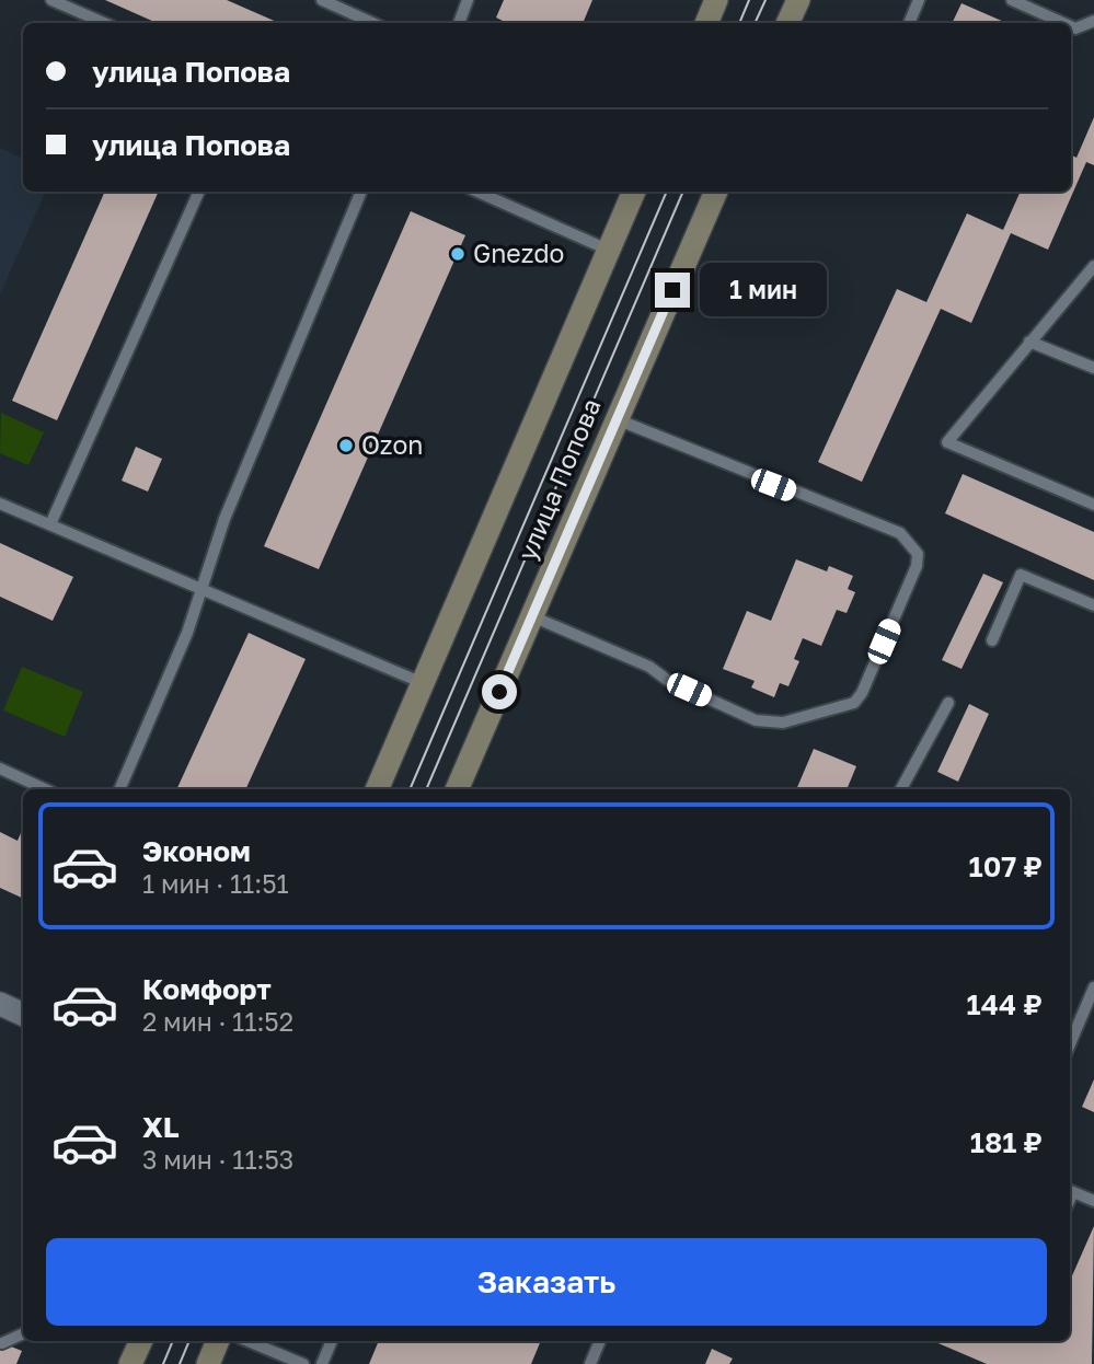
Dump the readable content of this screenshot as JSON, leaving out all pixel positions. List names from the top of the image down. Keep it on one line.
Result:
{"streets":{"main road":["улица Попова"]},"places":["Gnezdo","Ozon"],"page":{"banner":["улица Попова","улица Попова"],"bubble":"1 мин","list":[{"name":"Эконом","note":"1 мин · 11:51","value":"107 ₽"},{"name":"Комфорт","note":"2 мин · 11:52","value":"144 ₽"},{"name":"XL","note":"3 мин · 11:53","value":"181 ₽"}],"buttons":"Заказать"}}
